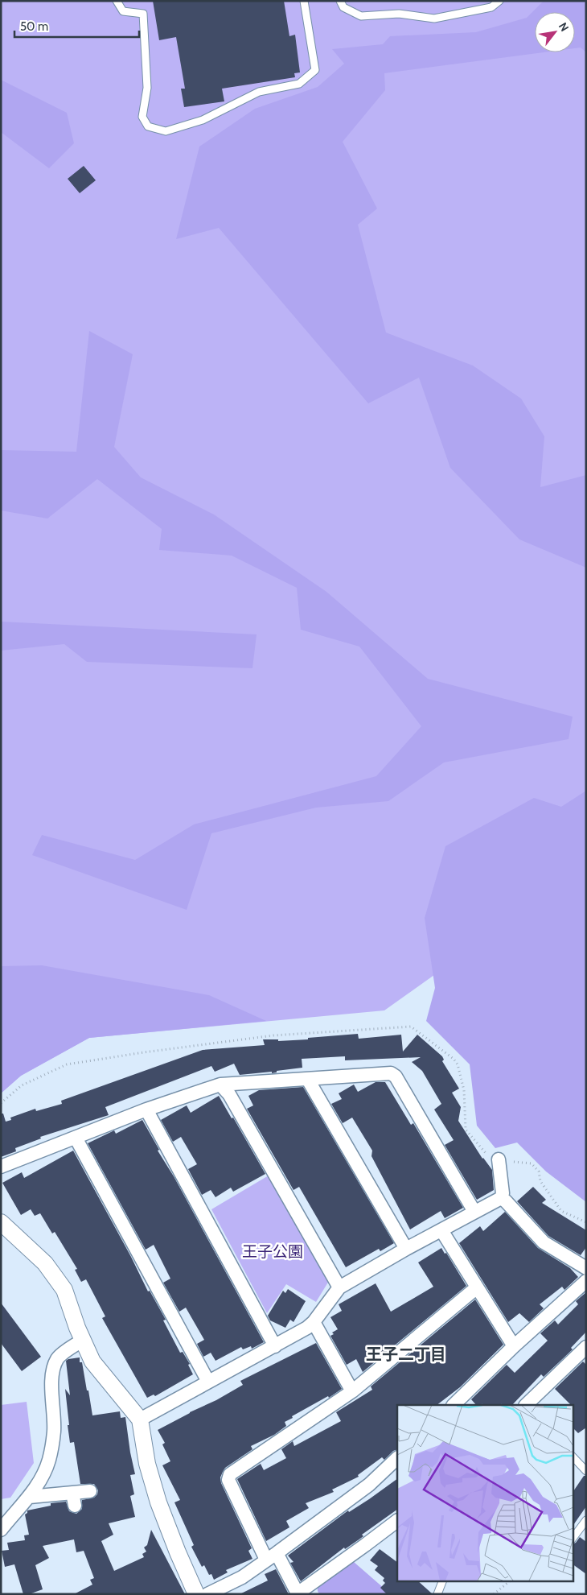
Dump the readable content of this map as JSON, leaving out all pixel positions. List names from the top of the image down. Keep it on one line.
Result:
{"districts":["王子二丁目"],"parks":["王子公園"],"scale_bar":"50 m","north":"top right"}
